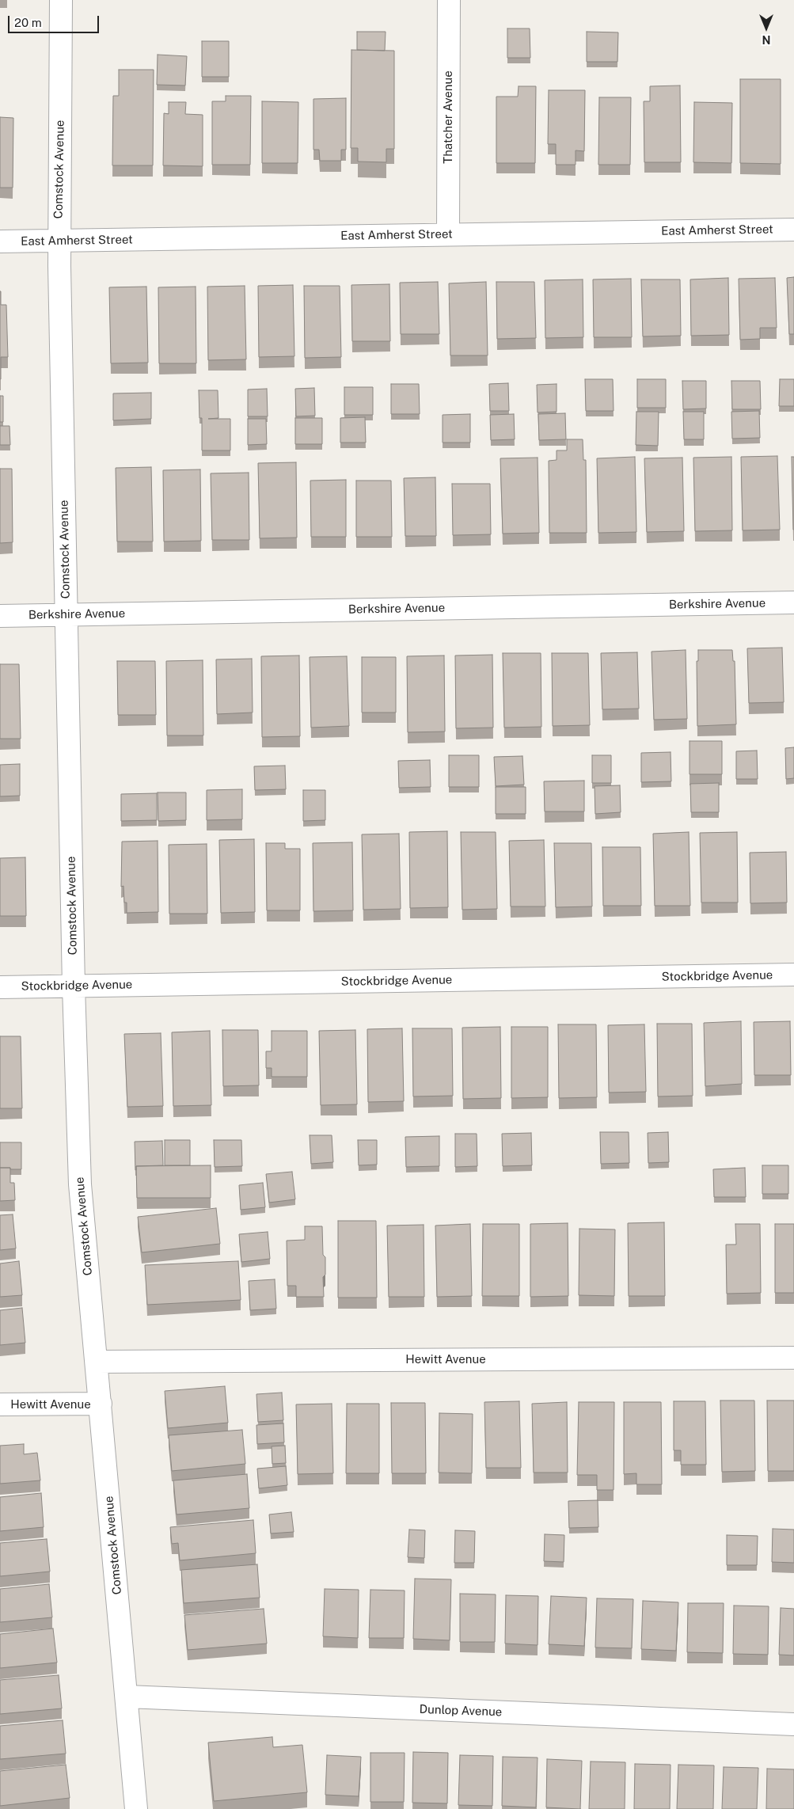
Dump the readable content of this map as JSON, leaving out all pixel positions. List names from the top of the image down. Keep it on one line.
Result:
{"streets":{"street":["Thatcher Avenue","Comstock Avenue","East Amherst Street","Berkshire Avenue","Stockbridge Avenue","Hewitt Avenue","Dunlop Avenue"]},"crossings":[["Thatcher Avenue","East Amherst Street"],["Comstock Avenue","East Amherst Street"],["Comstock Avenue","Berkshire Avenue"],["Comstock Avenue","Stockbridge Avenue"],["Comstock Avenue","Hewitt Avenue"],["Comstock Avenue","Dunlop Avenue"]],"scale_bar":"20 m","north":"bottom"}
